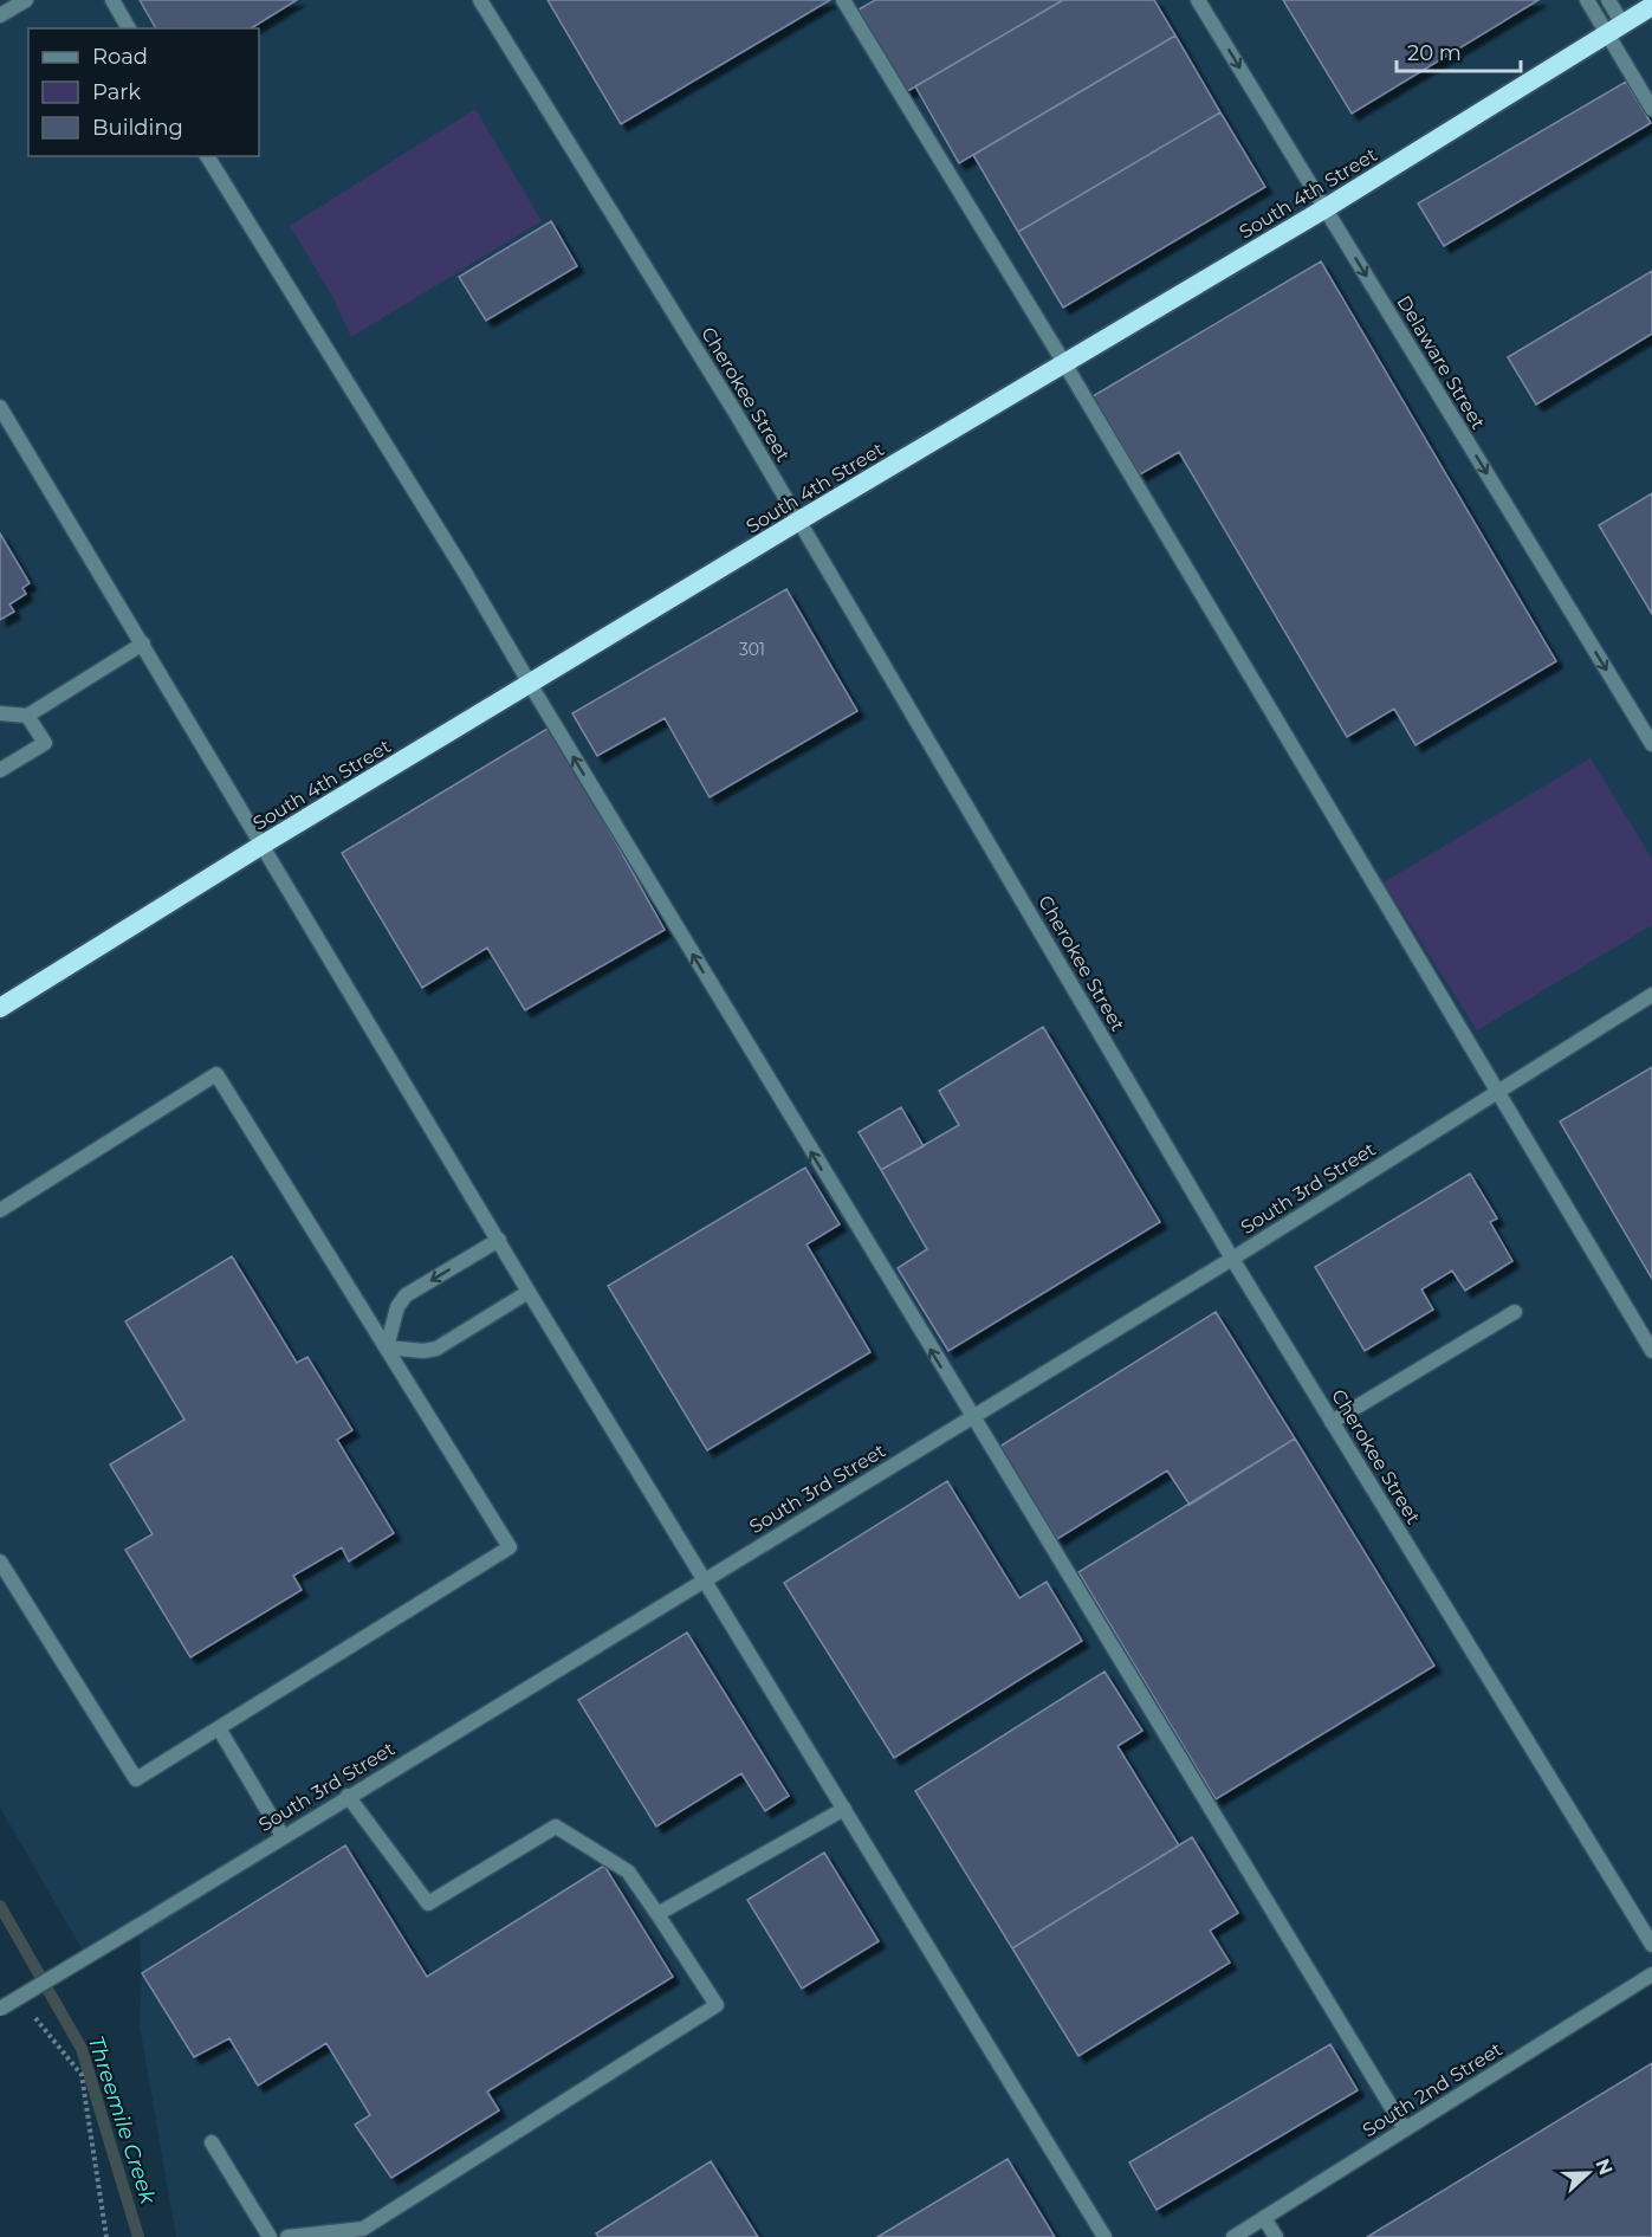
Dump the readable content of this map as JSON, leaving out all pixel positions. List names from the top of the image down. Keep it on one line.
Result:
{"streets":{"highway":["South 4th Street"],"street":["Delaware Street","Cherokee Street","South 3rd Street","South 2nd Street"]},"crossings":[["South 4th Street","Delaware Street"],["South 4th Street","Cherokee Street"],["Cherokee Street","South 3rd Street"]],"one_way":["Delaware Street"],"water":["Threemile Creek"],"house_numbers":["301"],"legend":["Road","Park","Building"],"scale_bar":"20 m","north":"right"}
